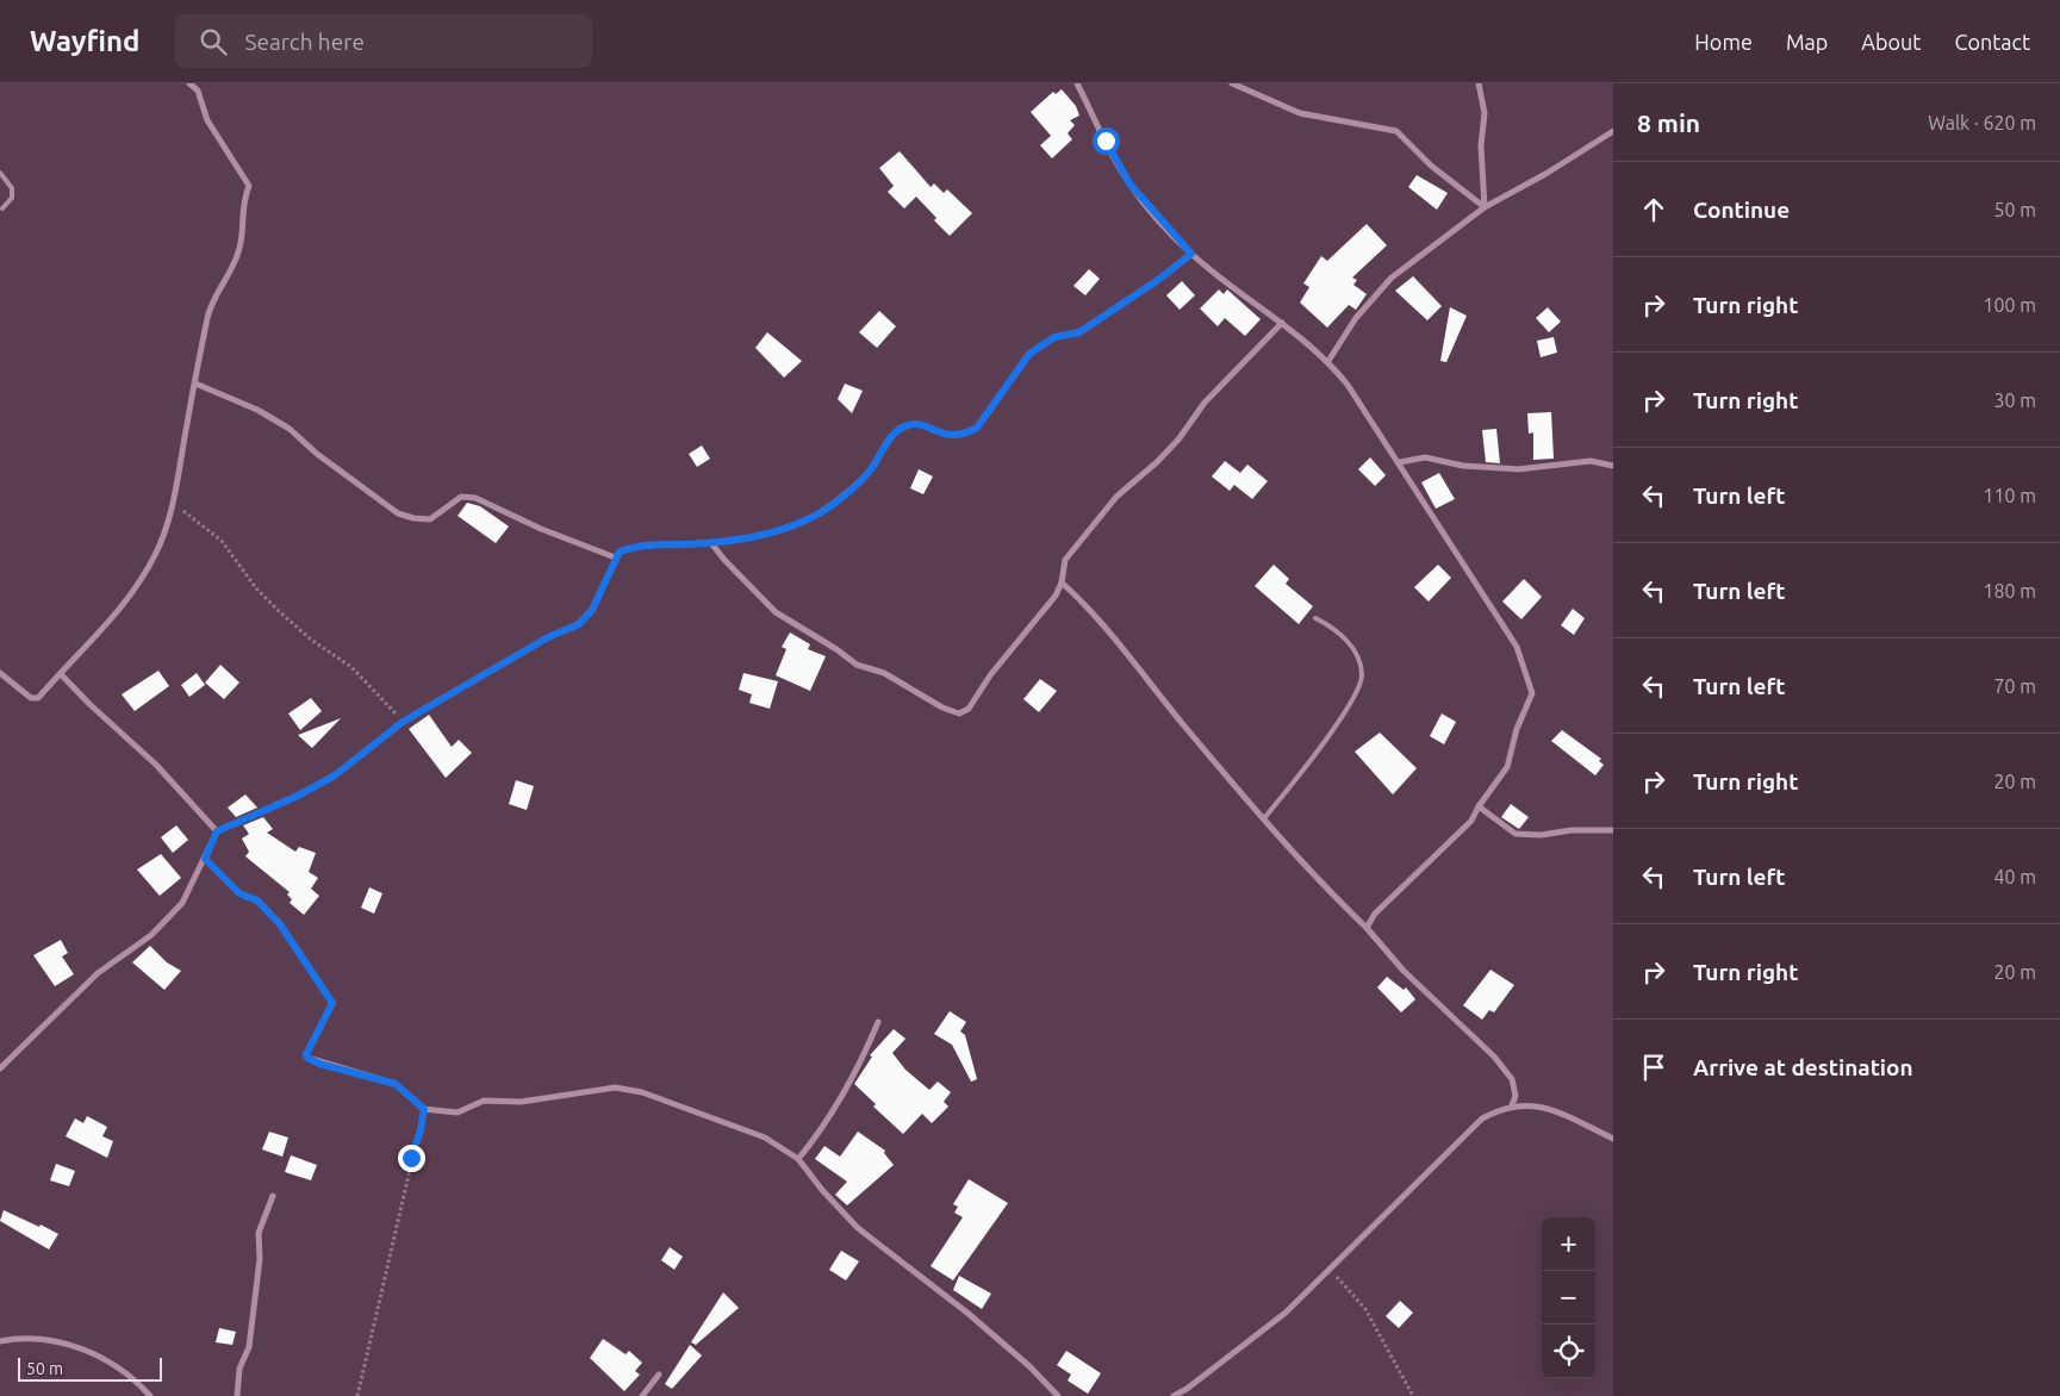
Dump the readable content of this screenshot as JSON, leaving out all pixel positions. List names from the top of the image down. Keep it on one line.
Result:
{"scale_bar":"50 m","page":{"header":"Wayfind","search":"Search here","nav":["Home","Map","About","Contact"],"heading":["8 min","Walk · 620 m"],"list":[["Continue","50 m"],["Turn right","100 m"],["Turn right","30 m"],["Turn left","110 m"],["Turn left","180 m"],["Turn left","70 m"],["Turn right","20 m"],["Turn left","40 m"],["Turn right","20 m"],"Arrive at destination"],"map_buttons":["+","−"],"scale":"50 m"}}
